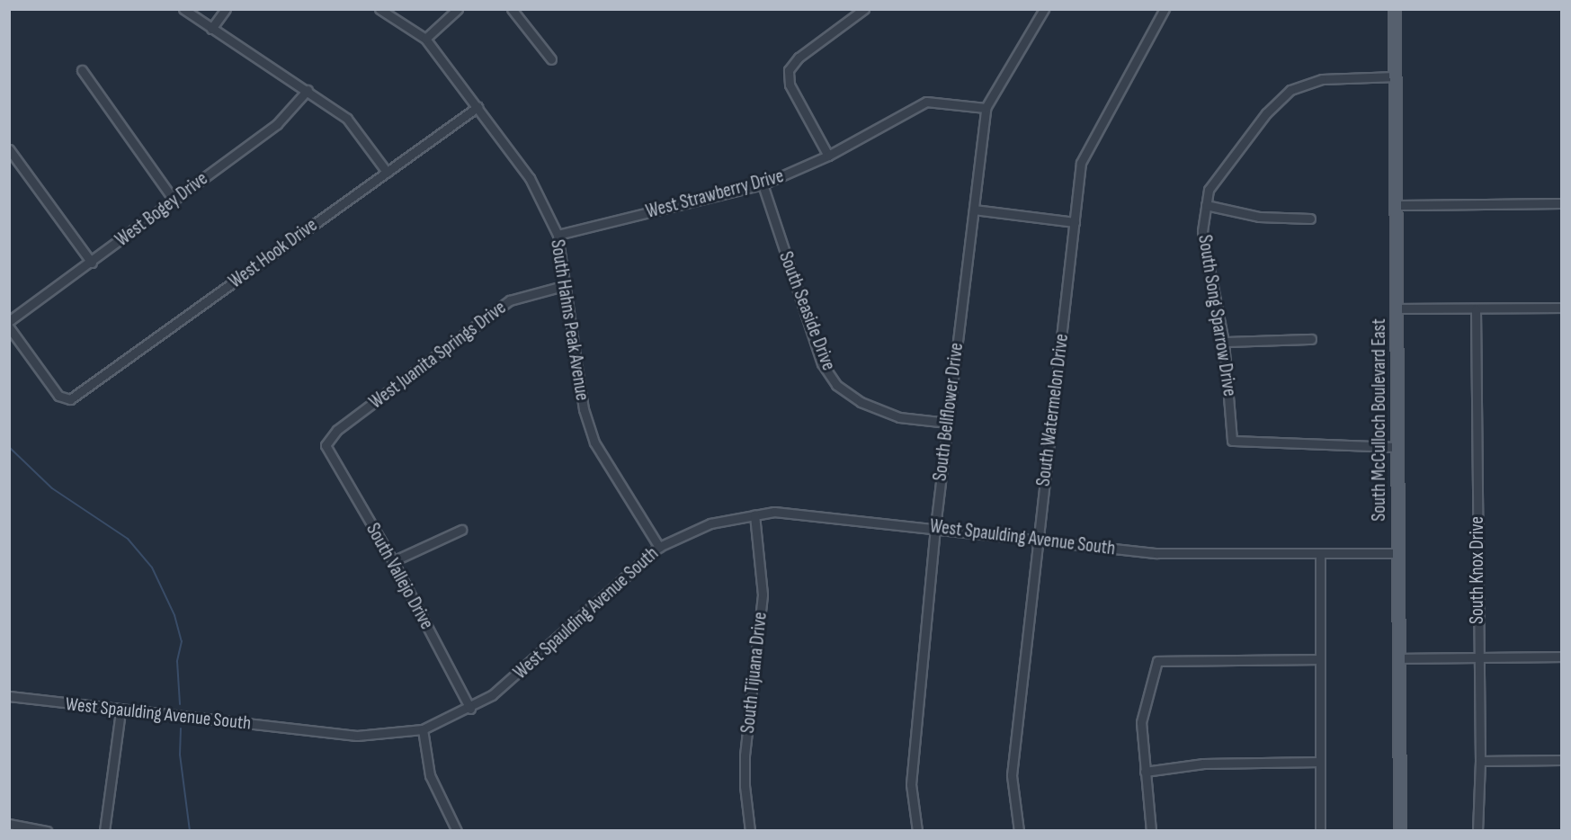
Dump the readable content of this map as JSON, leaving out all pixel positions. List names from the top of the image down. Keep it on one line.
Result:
{"streets":{"main road":["South McCulloch Boulevard East"],"street":["West Strawberry Drive","West Bogey Drive","West Hook Drive","South Seaside Drive","South Song Sparrow Drive","South Hahns Peak Avenue","West Juanita Springs Drive","South Watermelon Drive","South Bellflower Drive","West Spaulding Avenue South","South Knox Drive","South Vallejo Drive","South Tijuana Drive"]},"crossings":[["West Strawberry Drive","South Seaside Drive"],["West Strawberry Drive","South Hahns Peak Avenue"],["West Strawberry Drive","South Bellflower Drive"],["West Hook Drive","South Hahns Peak Avenue"],["South Seaside Drive","South Bellflower Drive"],["South Song Sparrow Drive","South McCulloch Boulevard East"],["South Hahns Peak Avenue","West Juanita Springs Drive"],["South Hahns Peak Avenue","West Spaulding Avenue South"],["West Juanita Springs Drive","South Vallejo Drive"],["South Watermelon Drive","West Spaulding Avenue South"],["South Bellflower Drive","West Spaulding Avenue South"],["South McCulloch Boulevard East","West Spaulding Avenue South"],["West Spaulding Avenue South","South Vallejo Drive"],["West Spaulding Avenue South","South Tijuana Drive"]]}
